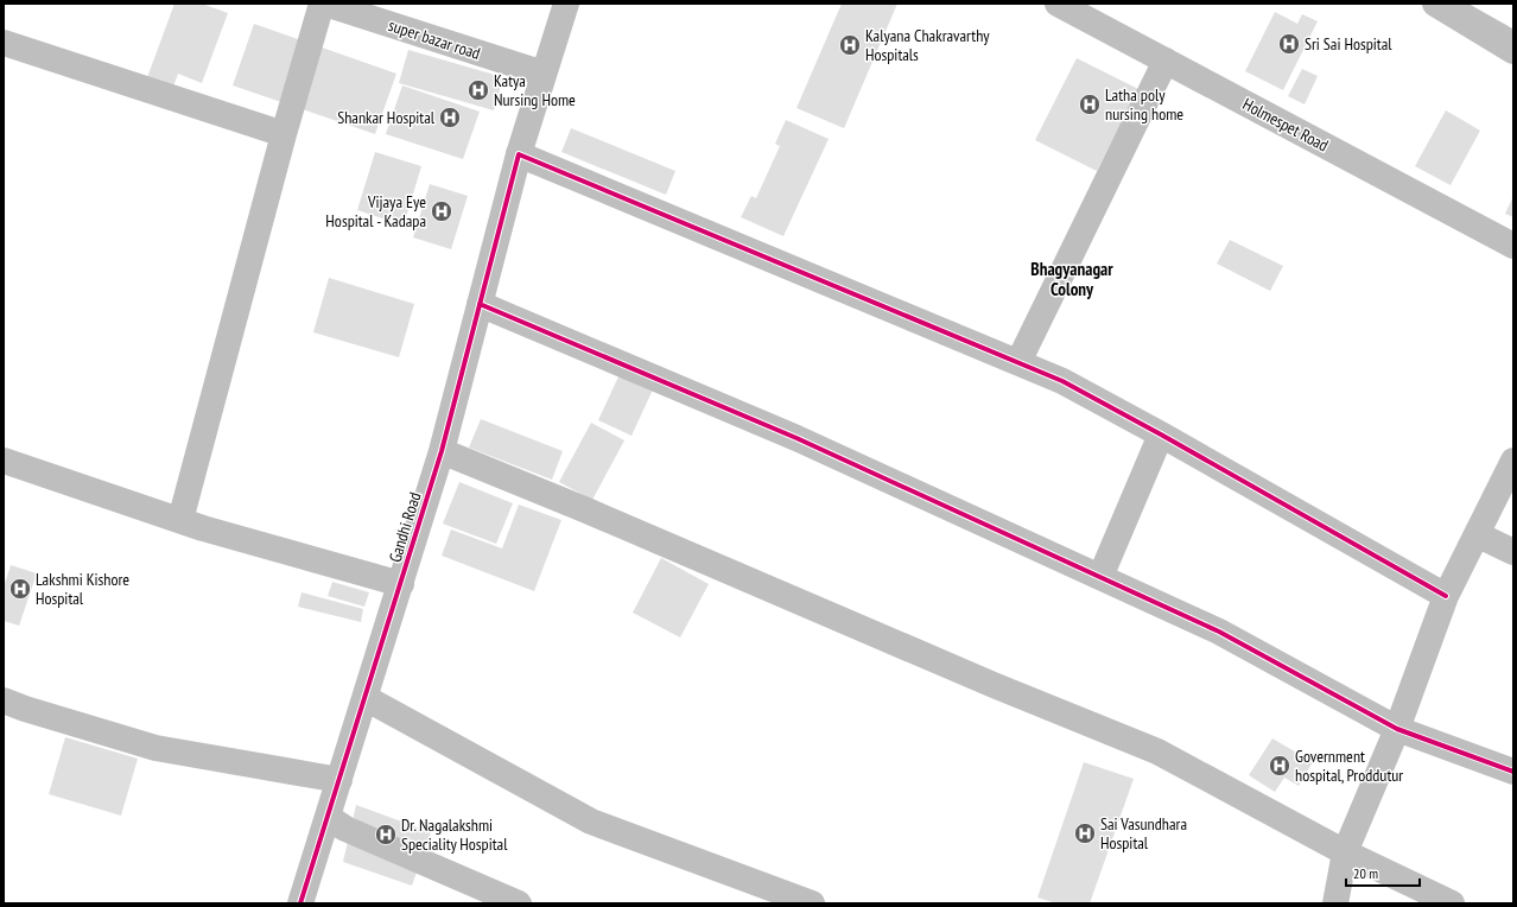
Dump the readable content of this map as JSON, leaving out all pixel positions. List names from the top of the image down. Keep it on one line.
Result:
{"streets":{"street":["super bazar road","Holmespet Road","Gandhi Road"]},"crossings":[["super bazar road","Gandhi Road"]],"districts":["Bhagyanagar Colony"],"places":{"hospital":["Sri Sai Hospital","Kalyana Chakravarthy Hospitals","Katya Nursing Home","Latha poly nursing home","Shankar Hospital","Vijaya Eye Hospital - Kadapa","Lakshmi Kishore Hospital","Government hospital, Proddutur","Sai Vasundhara Hospital","Dr. Nagalakshmi Speciality Hospital"]},"scale_bar":"20 m"}
